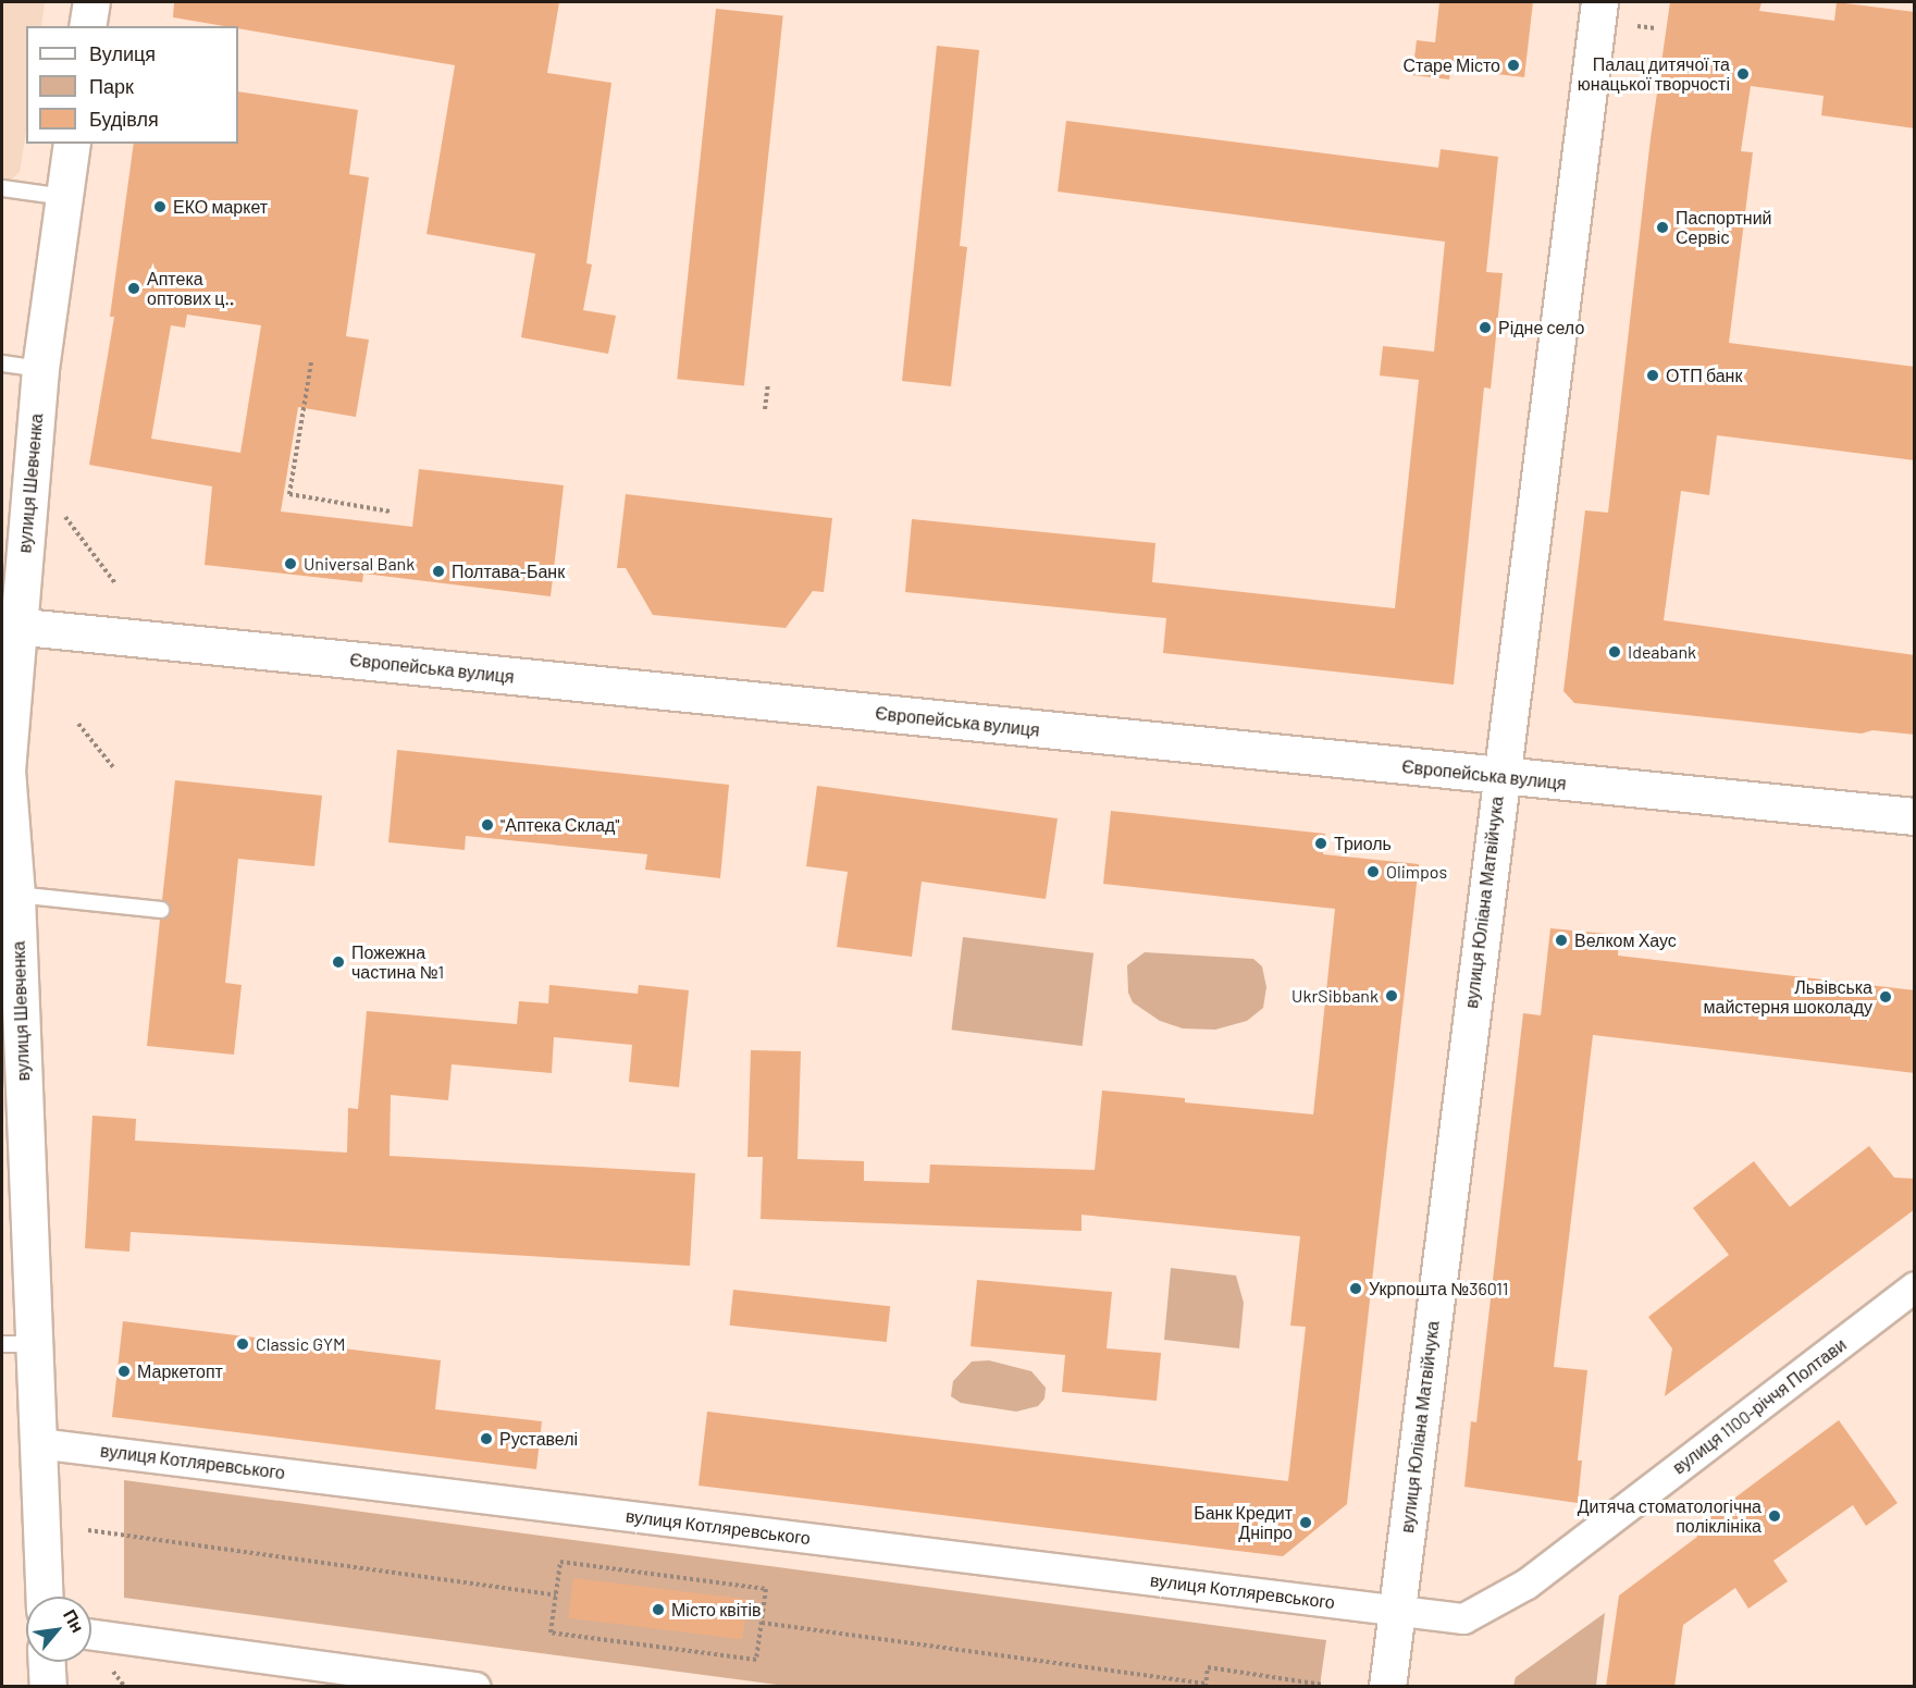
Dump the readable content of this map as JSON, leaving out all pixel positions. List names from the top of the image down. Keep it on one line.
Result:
{"streets":{"street":["вулиця Шевченка","Європейська вулиця","вулиця Юліана Матвійчука","вулиця 1100-річчя Полтави","вулиця Котляревського"]},"crossings":[["вулиця Шевченка","Європейська вулиця"],["вулиця Шевченка","вулиця Котляревського"],["Європейська вулиця","вулиця Юліана Матвійчука"],["вулиця Юліана Матвійчука","вулиця 1100-річчя Полтави"],["вулиця Юліана Матвійчука","вулиця Котляревського"],["вулиця 1100-річчя Полтави","вулиця Котляревського"]],"places":["Старе Місто","Палац дитячої та юнацької творчості","ЕКО маркет","Паспортний Сервіс","Аптека оптових ц‥","Рідне село","ОТП банк","Universal Bank","Полтава-Банк","Ideabank","\"Аптека Склад\"","Триоль","Olimpos","Велком Хаус","Пожежна частина №1","UkrSibbank","Львівська майстерня шоколаду","Укрпошта №36011","Classic GYM","Маркетопт","Руставелі","Дитяча стоматологічна поліклініка","Банк Кредит Дніпро","Місто квітів"],"legend":["Вулиця","Парк","Будівля"],"north":"top right"}
